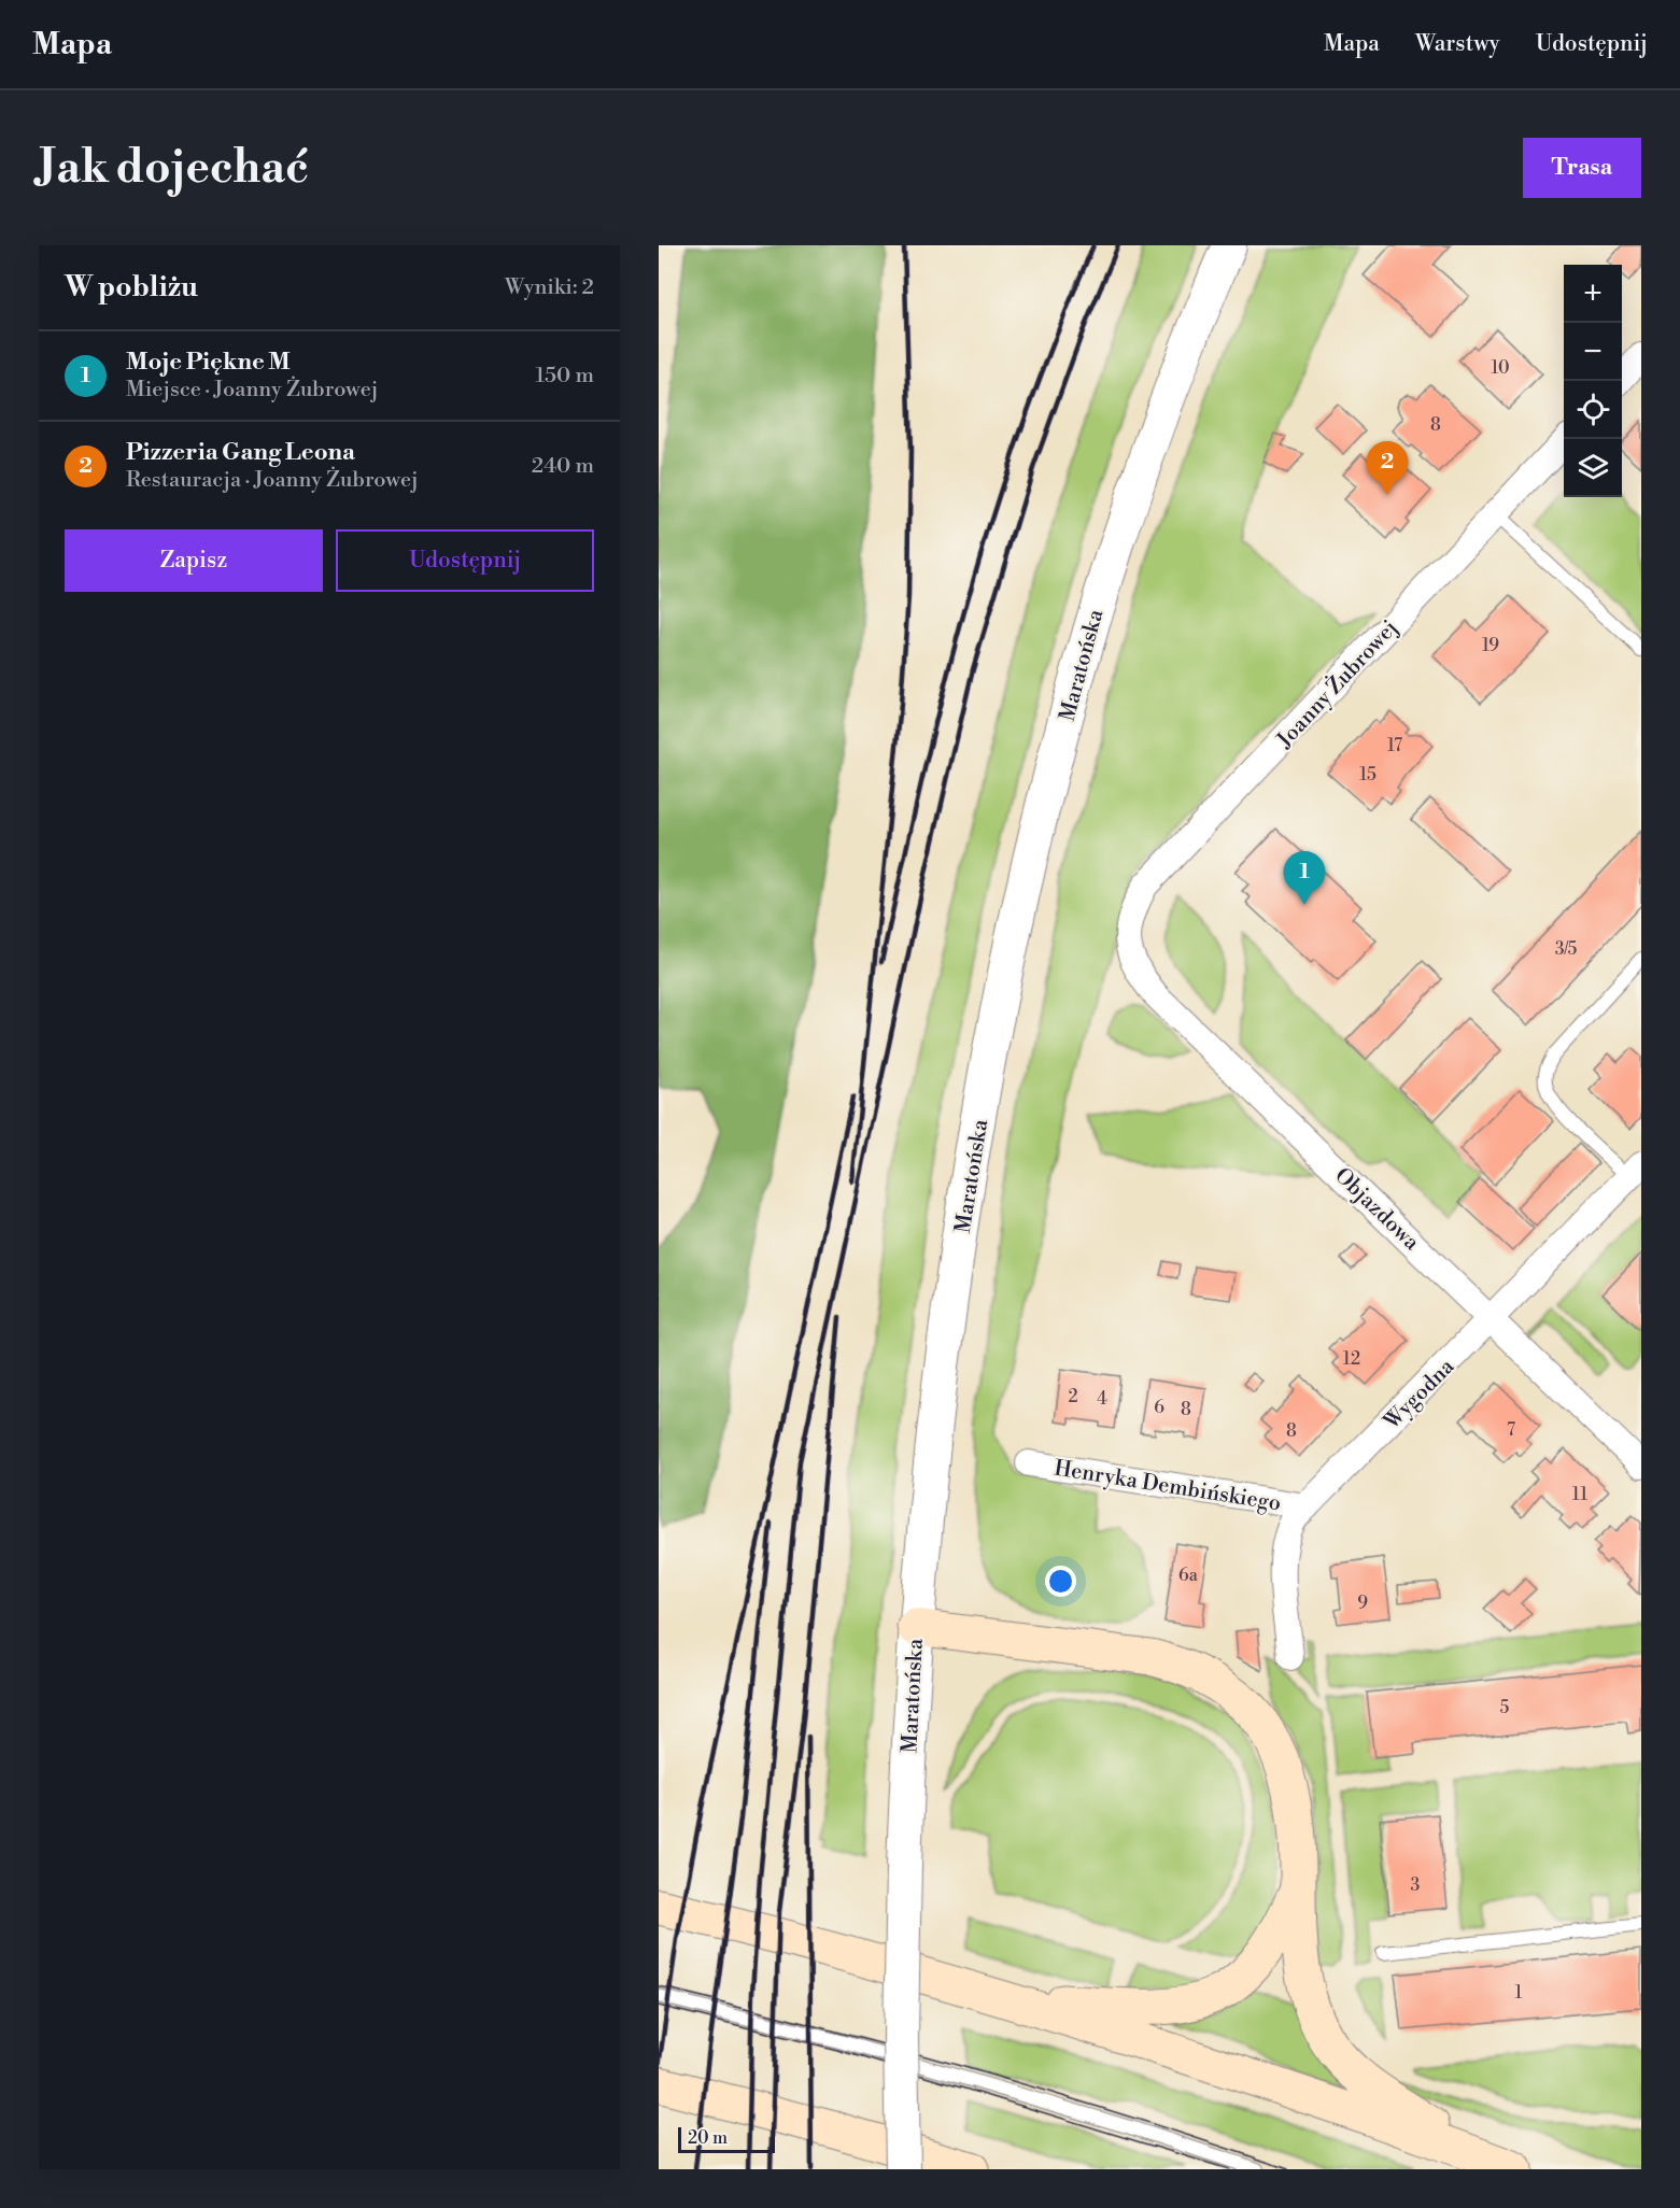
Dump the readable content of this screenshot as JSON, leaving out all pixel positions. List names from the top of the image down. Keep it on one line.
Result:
{"streets":{"street":["Maratońska","Joanny Żubrowej","Objazdowa","Wygodna","Henryka Dembińskiego"]},"crossings":[["Joanny Żubrowej","Objazdowa"],["Objazdowa","Wygodna"],["Wygodna","Henryka Dembińskiego"]],"house_numbers":["10","8","19","17","15","3/5","12","2","4","6","8","7","8","11","6a","9","5","3","1"],"scale_bar":"20 m","page":{"header":"Mapa","nav":["Mapa","Warstwy","Udostępnij"],"buttons":["Trasa",["Zapisz","Udostępnij"]],"title":"Jak dojechać","heading":["W pobliżu","Wyniki: 2"],"map_buttons":["+","−"],"list":[{"mark":"1","name":"Moje Piękne M","note":"Miejsce · Joanny Żubrowej","value":"150 m"},{"mark":"2","name":"Pizzeria Gang Leona","note":"Restauracja · Joanny Żubrowej","value":"240 m"}],"pins":["2","1"],"scale":"20 m"}}
